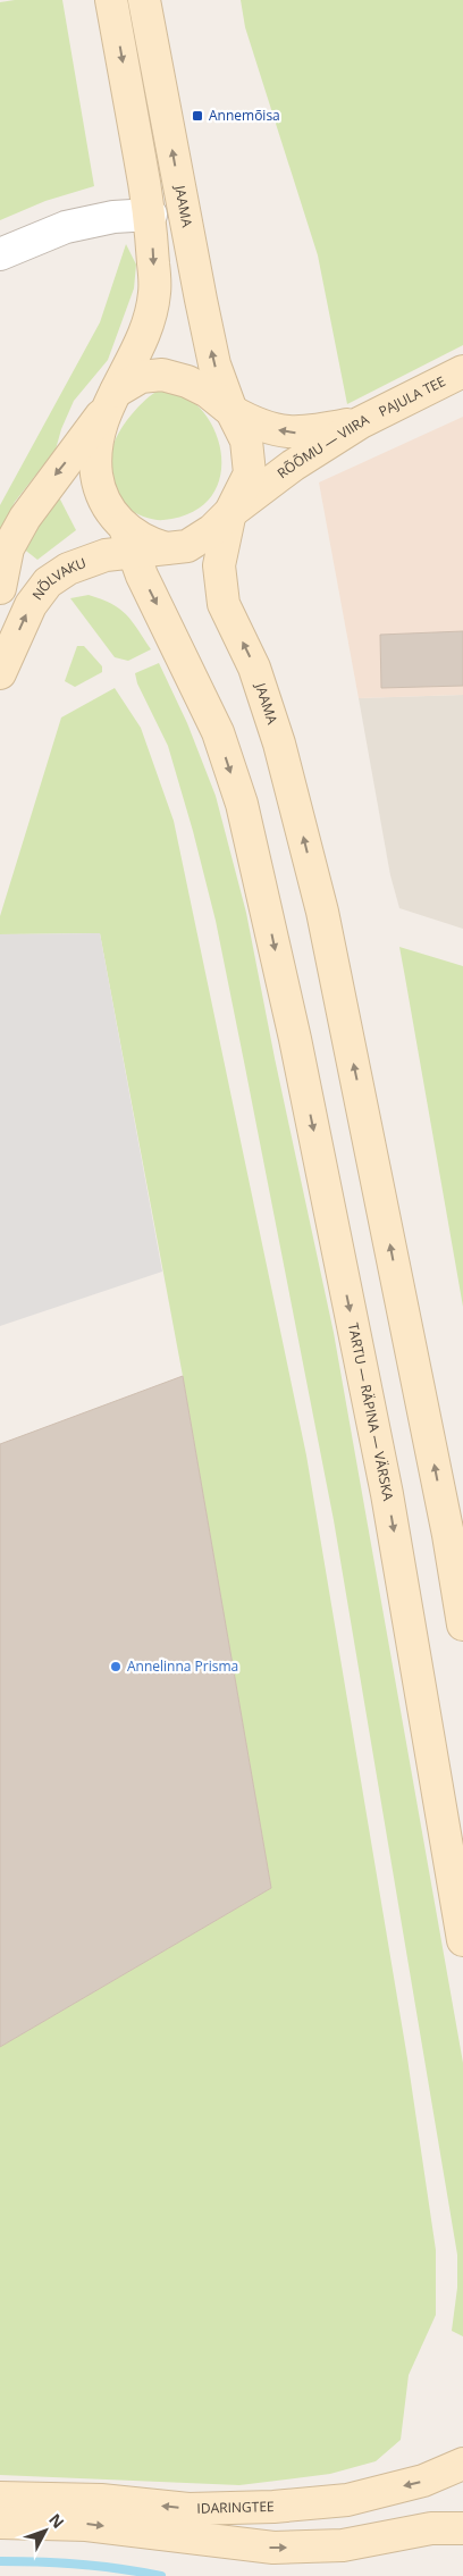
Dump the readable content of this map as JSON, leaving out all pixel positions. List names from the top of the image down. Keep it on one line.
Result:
{"streets":{"main road":["JAAMA","PAJULA TEE","RÕÕMU — VIIRA","NÕLVAKU","TARTU — RÄPINA — VÄRSKA","IDARINGTEE"]},"crossings":[["JAAMA","RÕÕMU — VIIRA"],["JAAMA","NÕLVAKU"],["JAAMA","TARTU — RÄPINA — VÄRSKA"],["PAJULA TEE","RÕÕMU — VIIRA"],["RÕÕMU — VIIRA","NÕLVAKU"],["RÕÕMU — VIIRA","TARTU — RÄPINA — VÄRSKA"],["NÕLVAKU","TARTU — RÄPINA — VÄRSKA"]],"one_way":["JAAMA","RÕÕMU — VIIRA","TARTU — RÄPINA — VÄRSKA"],"places":{"transit":["Annemõisa"],"other":["Annelinna Prisma"]},"north":"top right"}
